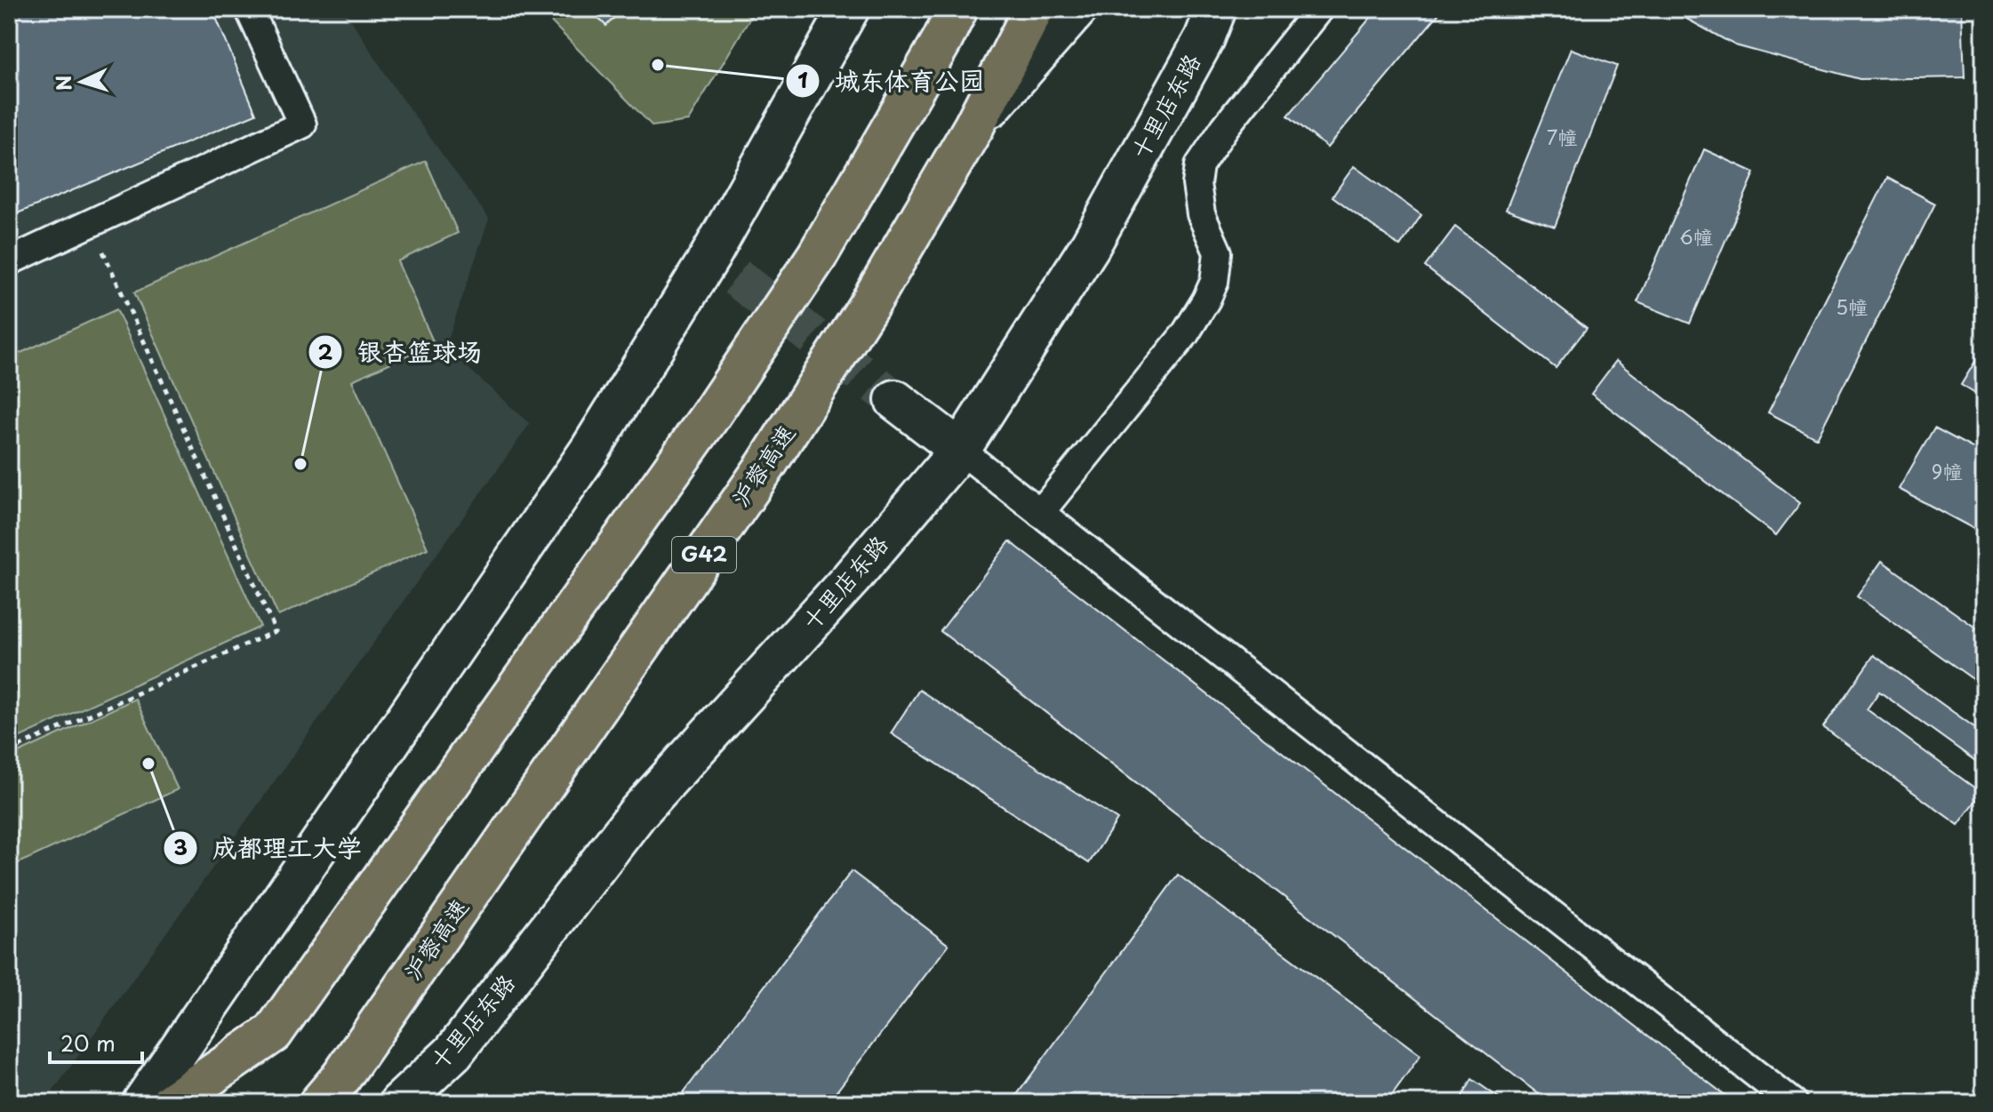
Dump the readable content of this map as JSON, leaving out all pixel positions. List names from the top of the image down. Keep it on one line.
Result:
{"streets":{"main road":["沪蓉高速","G42"],"street":["十里店东路"]},"places":["城东体育公园","银杏篮球场","成都理工大学"],"house_numbers":["7幢","6幢","5幢","9幢"],"scale_bar":"20 m","north":"left"}
